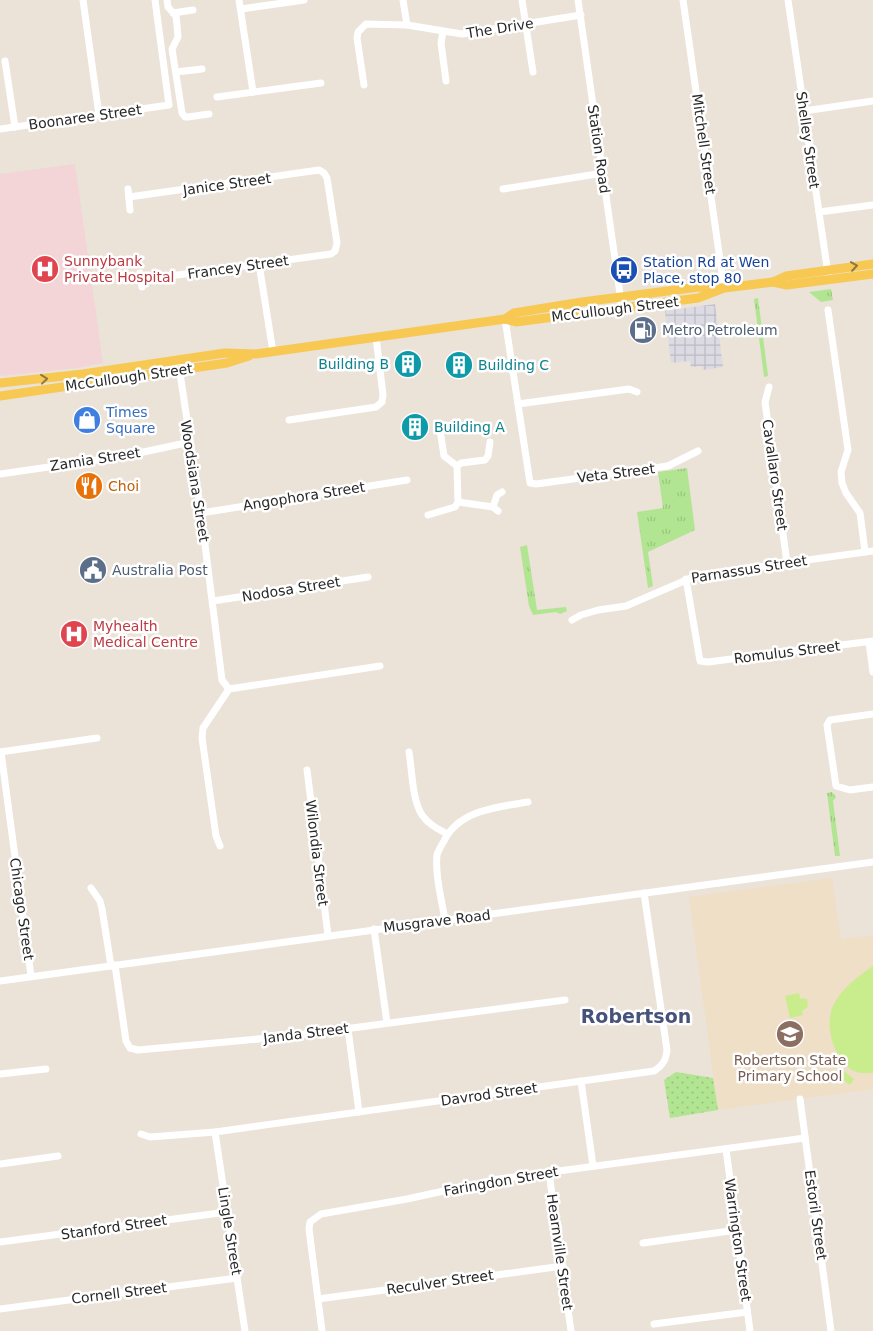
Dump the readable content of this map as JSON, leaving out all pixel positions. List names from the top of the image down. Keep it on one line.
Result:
{"streets":{"main road":["McCullough Street"],"street":["The Drive","Boonaree Street","Shelley Street","Mitchell Street","Station Road","Janice Street","Francey Street","Zamia Street","Veta Street","Cavallaro Street","Woodsiana Street","Angophora Street","Parnassus Street","Nodosa Street","Romulus Street","Wilondia Street","Chicago Street","Musgrave Road","Janda Street","Davrod Street","Faringdon Street","Estoril Street","Stanford Street","Lingle Street","Warrington Street","Hearnville Street","Reculver Street","Cornell Street"]},"crossings":[["The Drive","Station Road"],["Shelley Street","McCullough Street"],["Mitchell Street","McCullough Street"],["Station Road","McCullough Street"],["Janice Street","Francey Street"],["McCullough Street","Woodsiana Street"],["Zamia Street","Woodsiana Street"],["Cavallaro Street","Parnassus Street"],["Woodsiana Street","Angophora Street"],["Woodsiana Street","Nodosa Street"],["Parnassus Street","Romulus Street"],["Wilondia Street","Musgrave Road"],["Chicago Street","Musgrave Road"],["Musgrave Road","Janda Street"],["Musgrave Road","Davrod Street"],["Davrod Street","Lingle Street"],["Faringdon Street","Estoril Street"],["Faringdon Street","Warrington Street"],["Faringdon Street","Hearnville Street"],["Faringdon Street","Reculver Street"],["Stanford Street","Lingle Street"],["Lingle Street","Cornell Street"],["Hearnville Street","Reculver Street"]],"districts":["Robertson"],"places":{"hospital":["Sunnybank Private Hospital","Myhealth Medical Centre"],"bus stop":["Station Rd at Wen Place, stop 80"],"fuel station":["Metro Petroleum"],"building":["Building B","Building C","Building A"],"shop":["Times Square"],"restaurant":["Choi"],"public building":["Australia Post"],"school or university":["Robertson State Primary School"]}}
